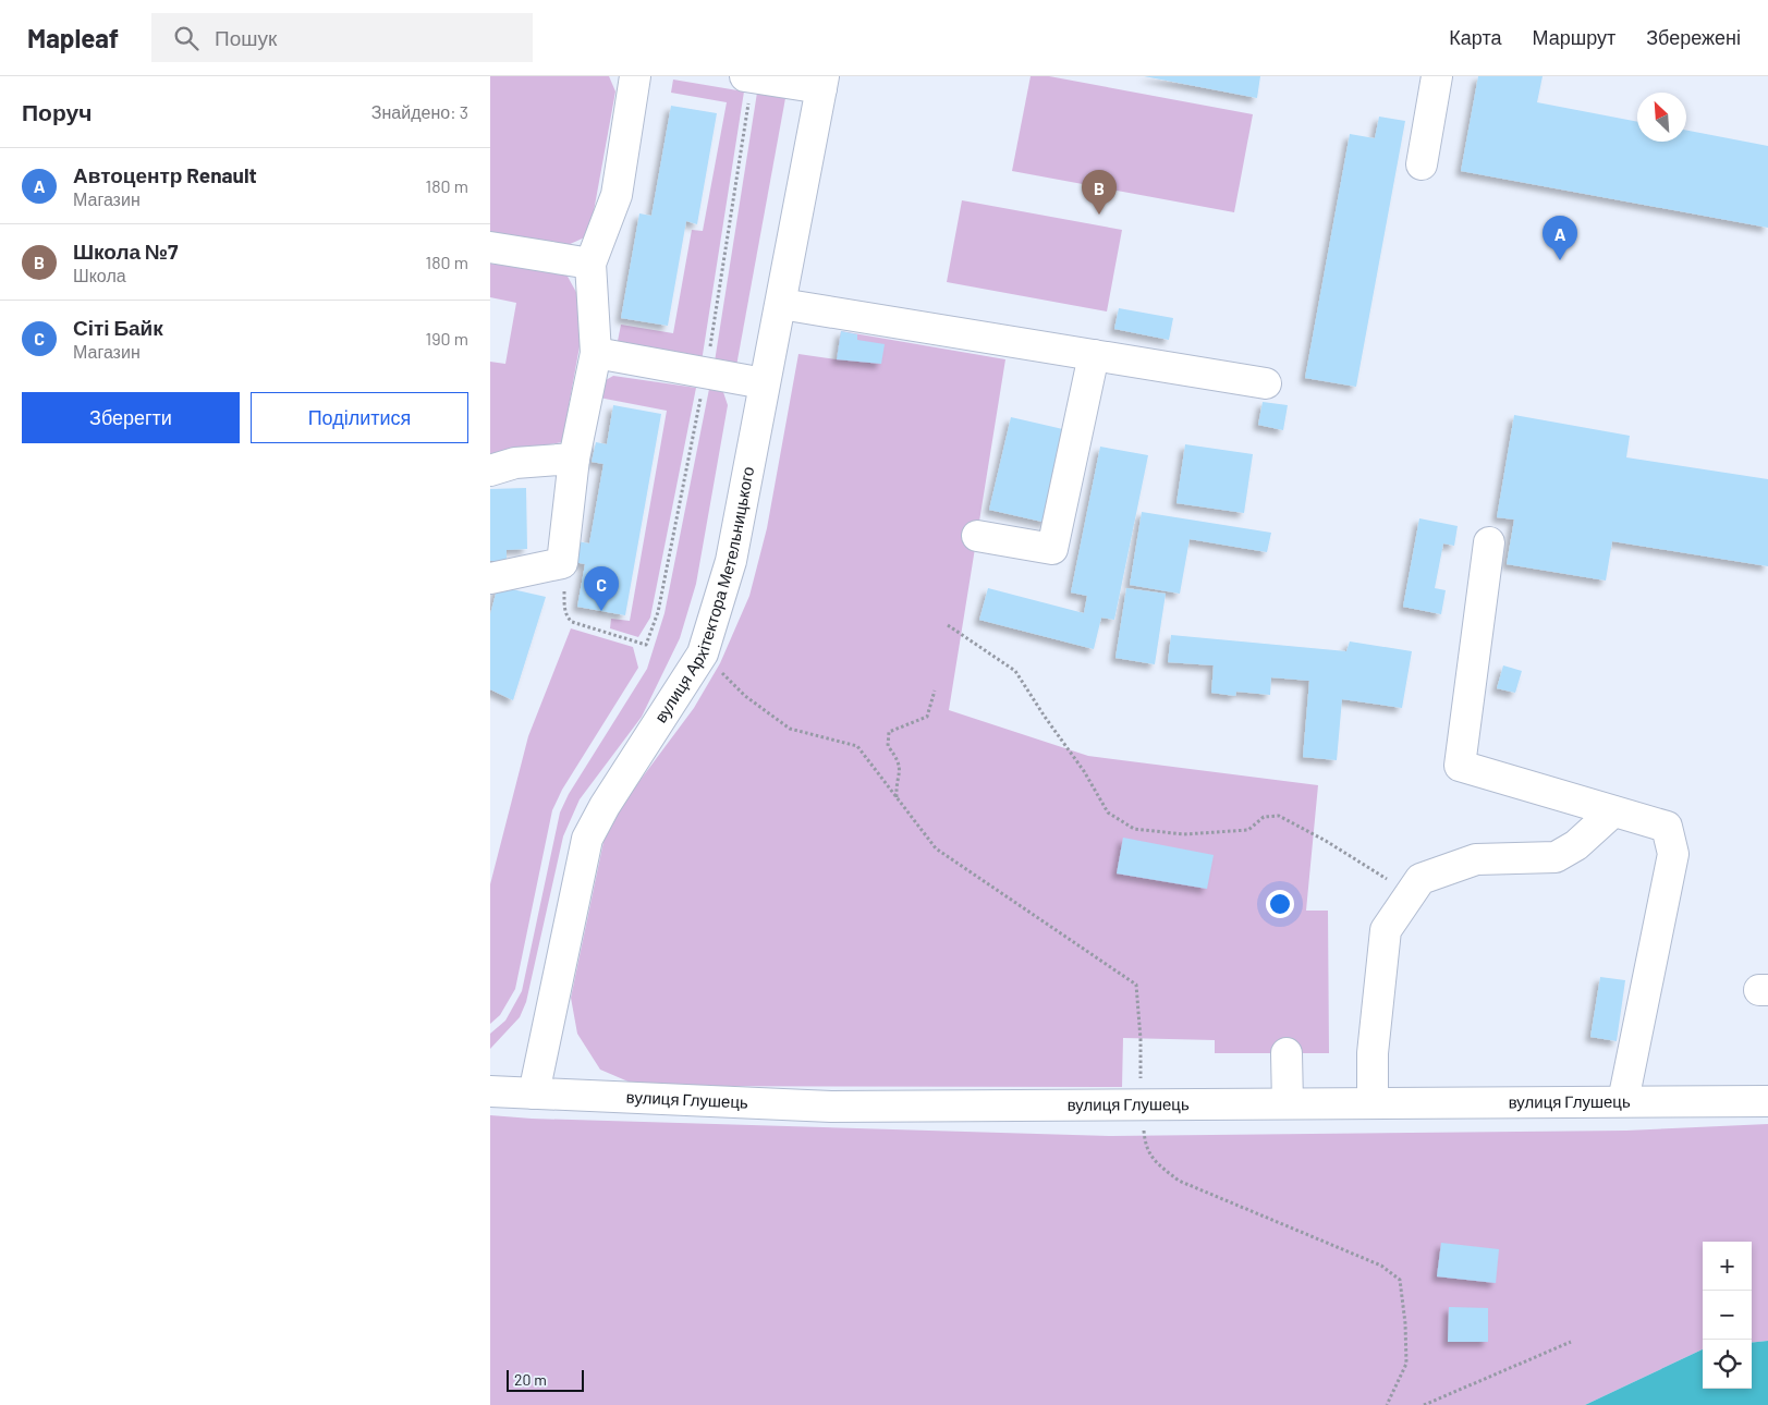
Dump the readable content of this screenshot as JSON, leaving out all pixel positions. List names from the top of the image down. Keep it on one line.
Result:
{"streets":{"street":["вулиця Архітектора Метельницького","вулиця Глушець"]},"crossings":[["вулиця Архітектора Метельницького","вулиця Глушець"]],"scale_bar":"20 m","north":"top left","page":{"header":"Mapleaf","search":"Пошук","nav":["Карта","Маршрут","Збережені"],"heading":["Поруч","Знайдено: 3"],"list":[{"mark":"A","name":"Автоцентр Renault","note":"Магазин","value":"180 m"},{"mark":"B","name":"Школа №7","note":"Школа","value":"180 m"},{"mark":"C","name":"Сіті Байк","note":"Магазин","value":"190 m"}],"pins":["B","A","C"],"buttons":["Зберегти","Поділитися"],"map_buttons":["+","−"],"scale":"20 m"}}
